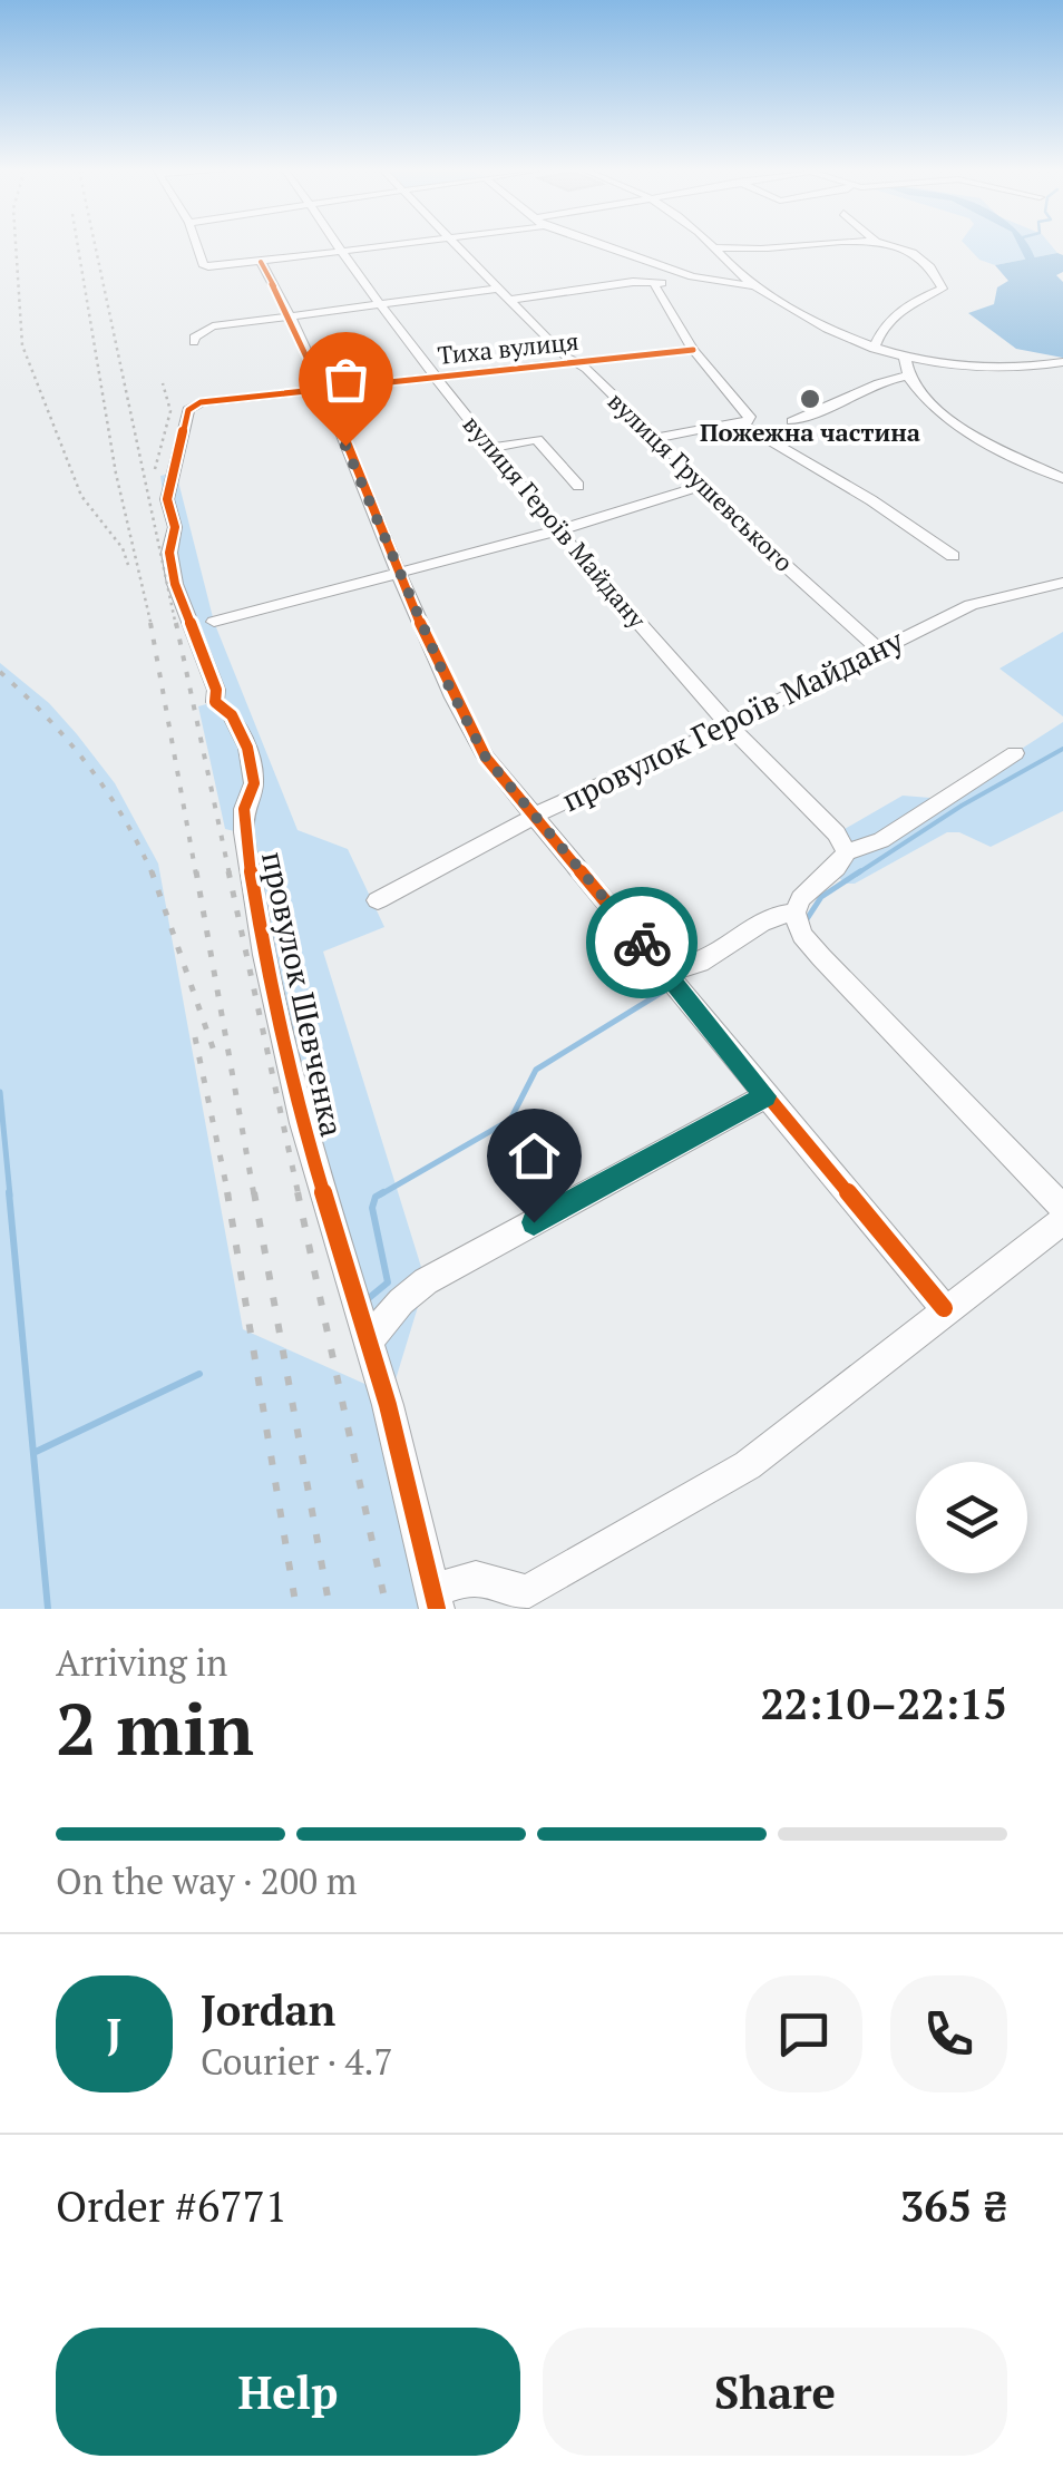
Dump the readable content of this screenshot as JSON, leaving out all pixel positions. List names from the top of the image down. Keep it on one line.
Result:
{"streets":{"street":["Тиха вулиця","вулиця Грушевського","вулиця Героїв Майдану","провулок Героїв Майдану","провулок Шевченка"]},"crossings":[["Тиха вулиця","вулиця Грушевського"],["Тиха вулиця","вулиця Героїв Майдану"],["Тиха вулиця","провулок Шевченка"],["вулиця Грушевського","провулок Героїв Майдану"],["вулиця Героїв Майдану","провулок Героїв Майдану"]],"places":["Пожежна частина"],"page":{"heading":["2 min","Arriving in","22:10–22:15"],"panel":["Jordan","Courier · 4.7","Order #6771","365 ₴"],"bar":"On the way · 200 m","round":"J","buttons":["Help","Share"]}}
